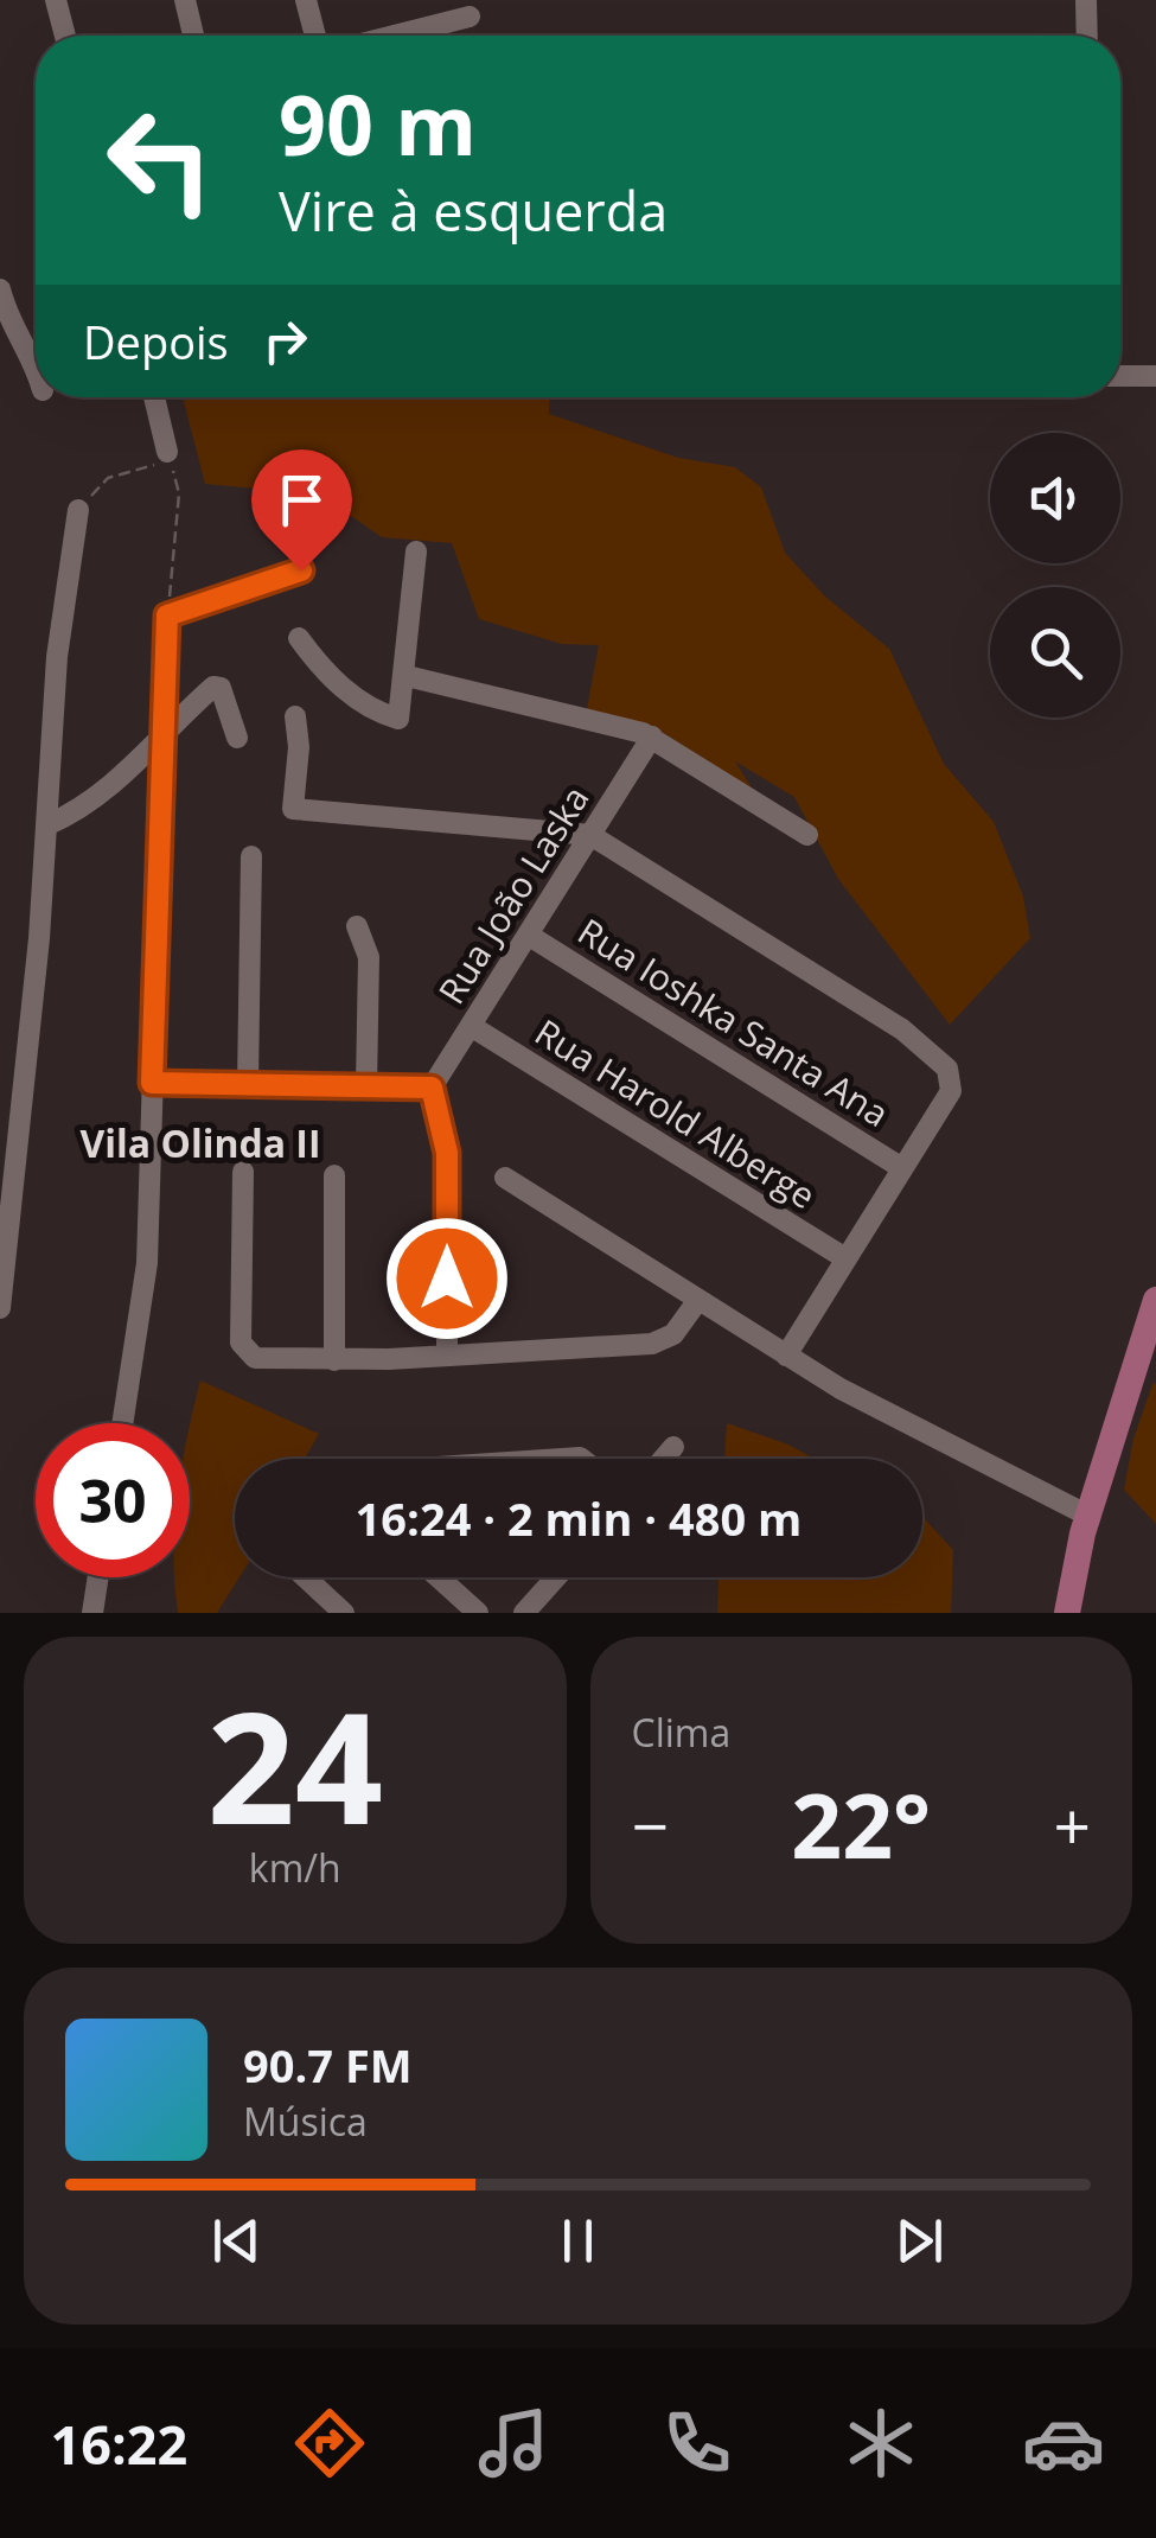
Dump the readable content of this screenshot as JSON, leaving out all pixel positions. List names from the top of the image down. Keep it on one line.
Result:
{"streets":{"street":["Rua João Laska","Rua Ioshka Santa Ana","Rua Harold Alberge"]},"crossings":[["Rua João Laska","Rua Ioshka Santa Ana"],["Rua João Laska","Rua Harold Alberge"]],"districts":["Vila Olinda II"],"page":{"turn":["90 m","Vire à esquerda"],"then":"Depois","limit":"30","trip":"16:24 · 2 min · 480 m","tile":[["24","km/h"],"Clima"],"heat":["−","22°","+"],"song":["90.7 FM","Música"],"tabs":"16:22"}}
